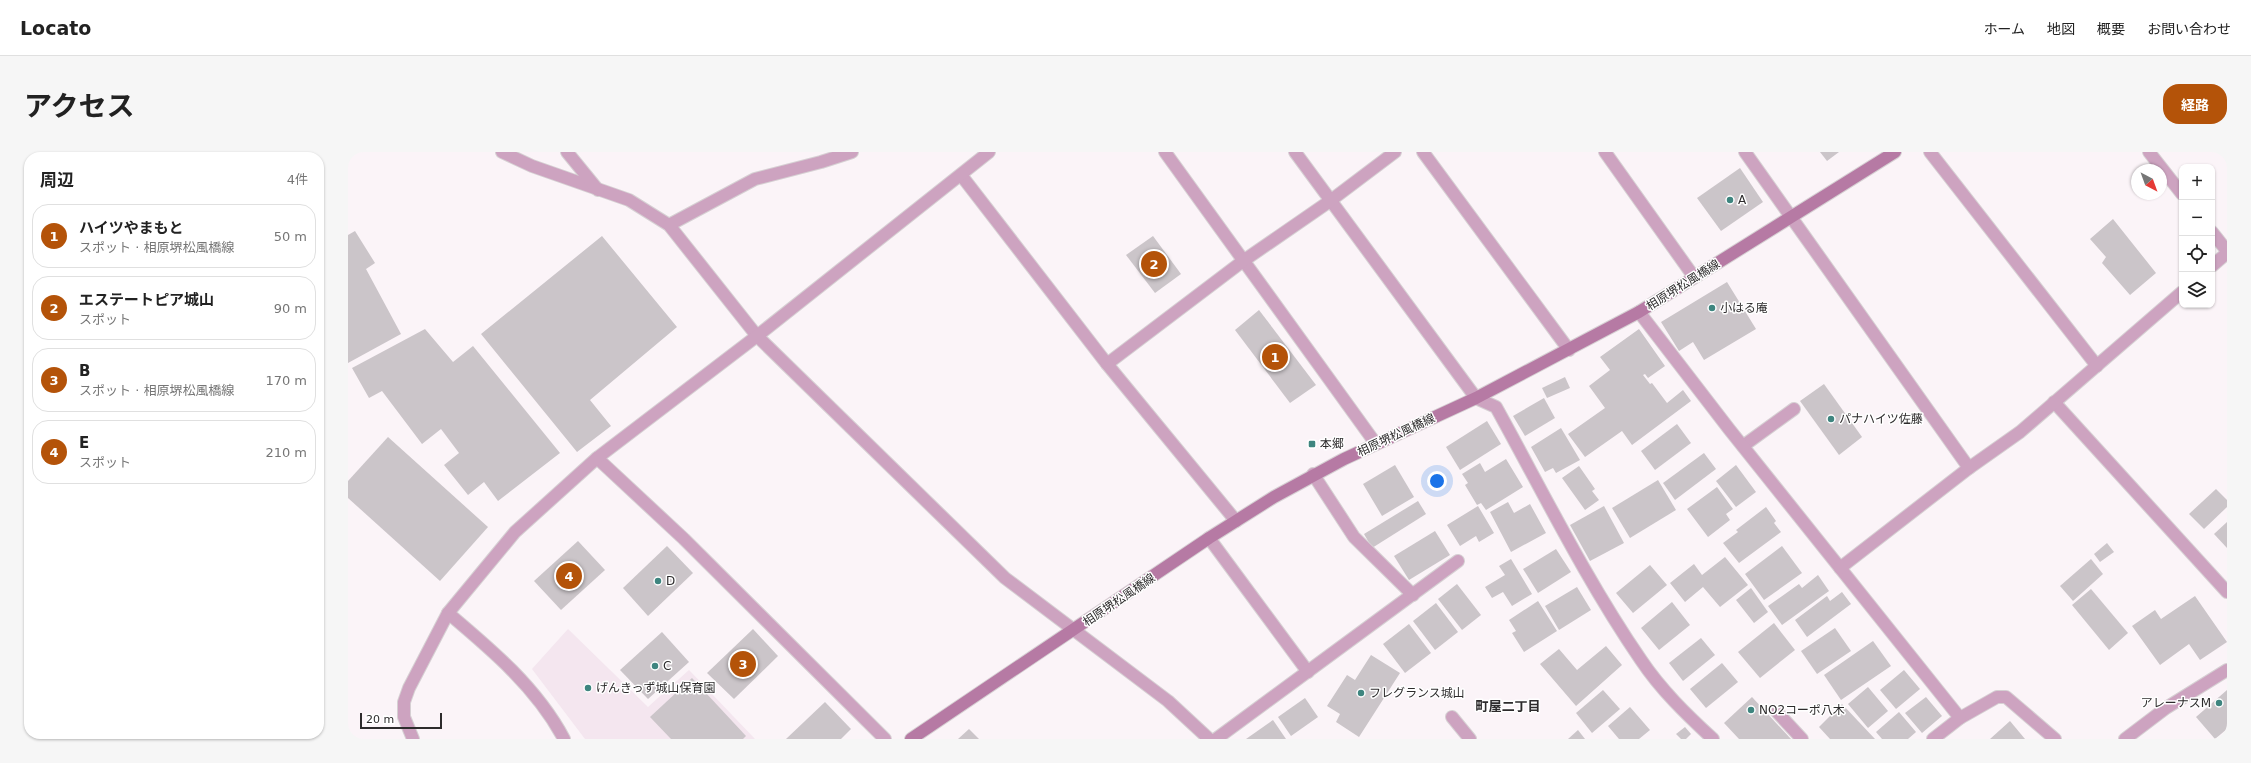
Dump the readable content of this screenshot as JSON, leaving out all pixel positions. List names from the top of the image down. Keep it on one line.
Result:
{"streets":{"street":["相原堺松風橋線"]},"districts":["町屋二丁目"],"places":{"other":["A","小はる庵","パナハイツ佐藤","D","C","げんきっず城山保育園","フレグランス城山","アレーナスM","NO2コーポ八木"],"transit":["本郷"]},"scale_bar":"20 m","north":"bottom right","page":{"header":"Locato","nav":["ホーム","地図","概要","お問い合わせ"],"title":"アクセス","buttons":"経路","heading":["周辺","4件"],"map_buttons":["+","−"],"list":[{"mark":"1","name":"ハイツやまもと","note":"スポット · 相原堺松風橋線","value":"50 m"},{"mark":"2","name":"エステートピア城山","note":"スポット","value":"90 m"},{"mark":"3","name":"B","note":"スポット · 相原堺松風橋線","value":"170 m"},{"mark":"4","name":"E","note":"スポット","value":"210 m"}],"pins":["2","1","4","3"],"scale":"20 m"}}
